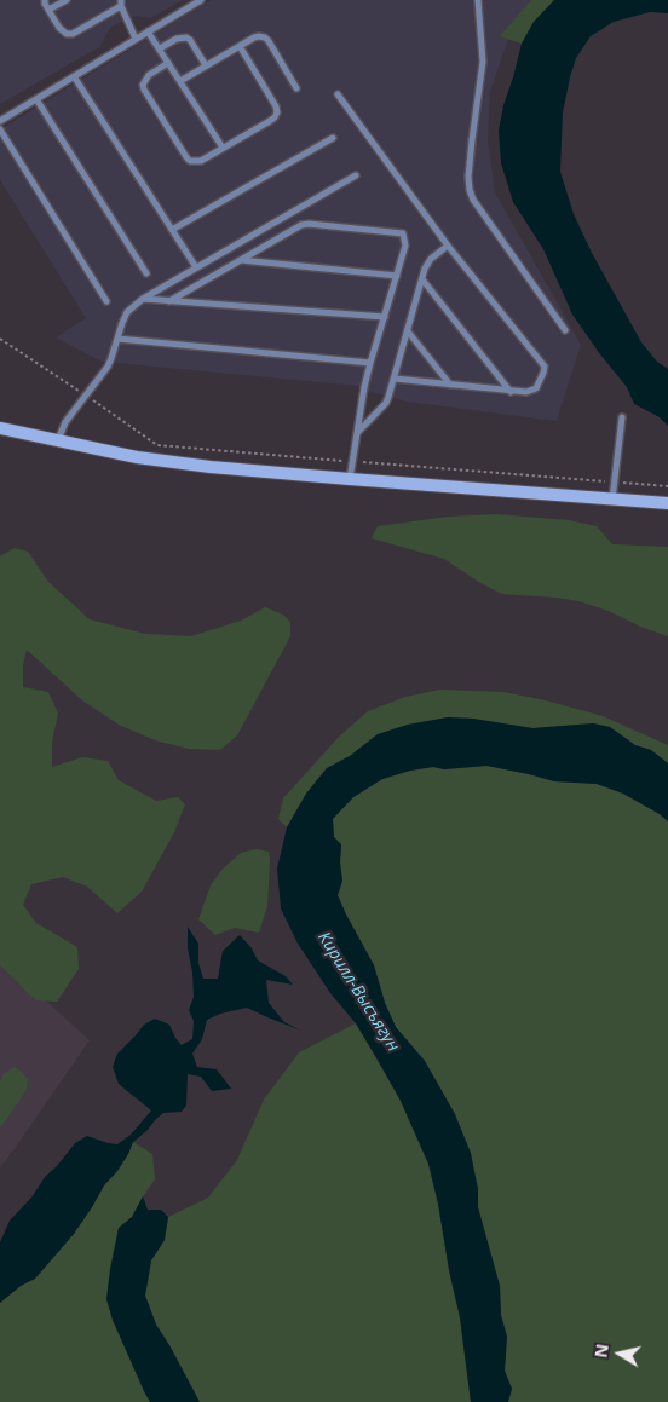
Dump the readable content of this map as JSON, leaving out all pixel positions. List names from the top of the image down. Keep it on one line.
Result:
{"water":["Кирилл-Высъягун"],"north":"left"}
